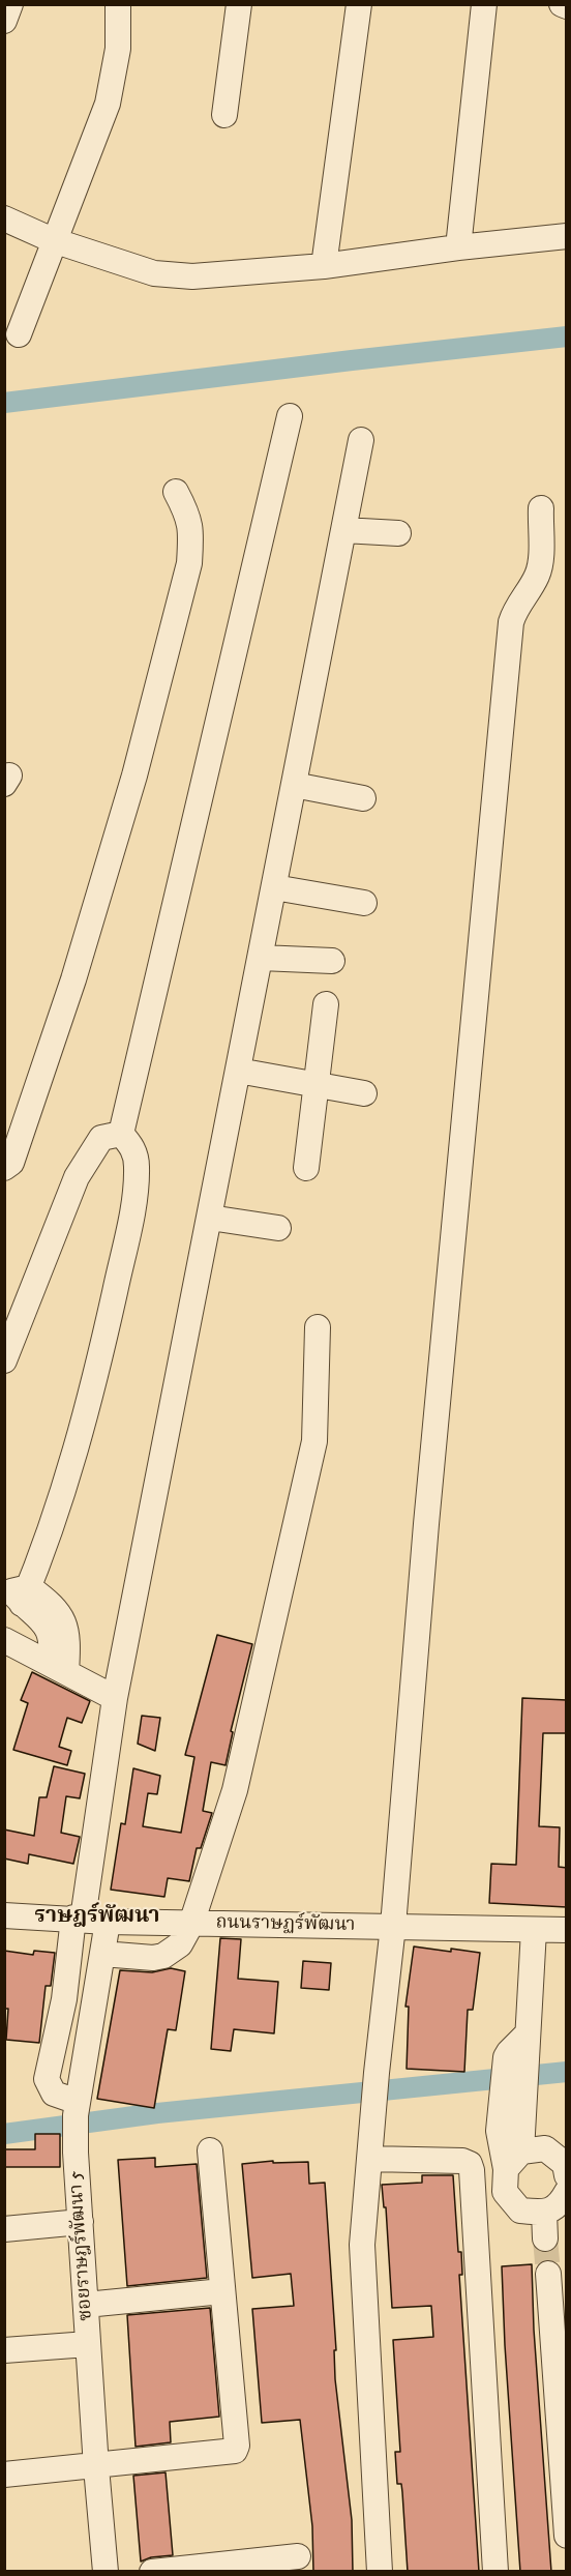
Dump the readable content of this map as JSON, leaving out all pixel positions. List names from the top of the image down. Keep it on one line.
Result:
{"streets":{"street":["ถนนราษฏร์พัฒนา","ซอยราษฎร์พัฒนา 5"]},"crossings":[["ถนนราษฏร์พัฒนา","ซอยราษฎร์พัฒนา 5"]],"districts":["ราษฎร์พัฒนา"]}
